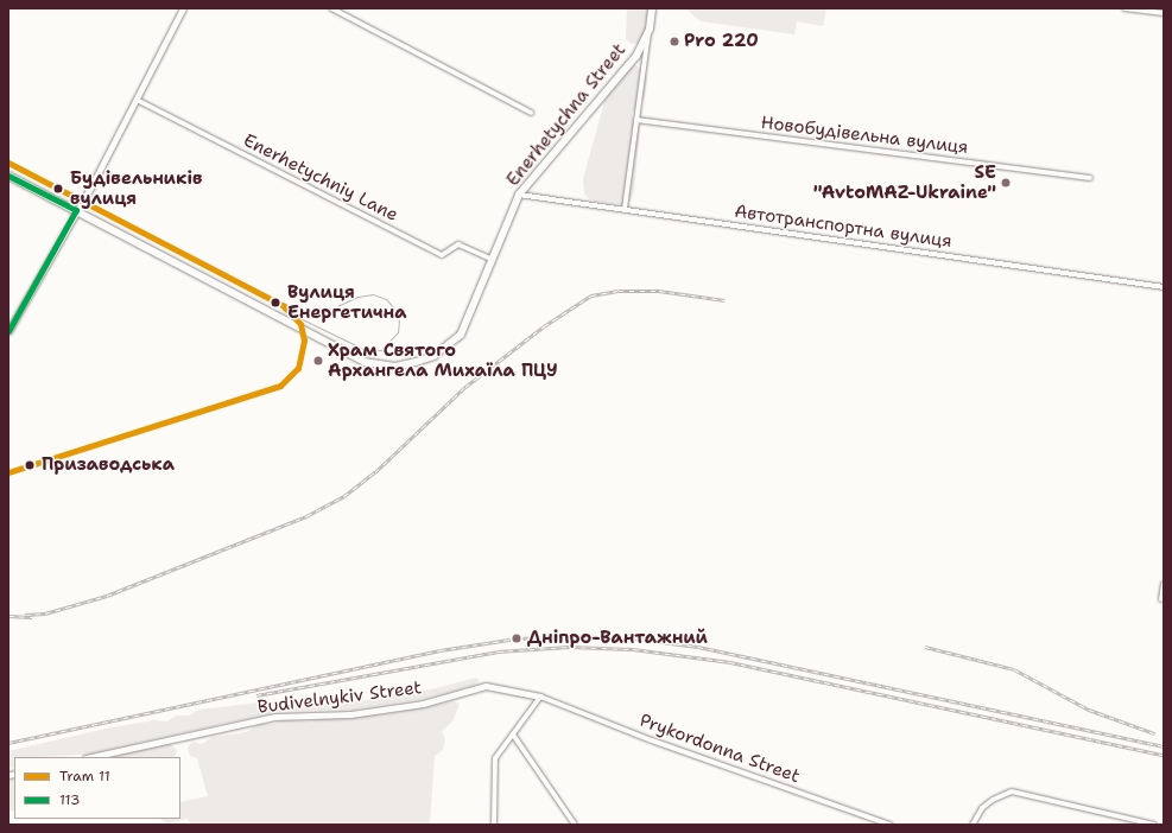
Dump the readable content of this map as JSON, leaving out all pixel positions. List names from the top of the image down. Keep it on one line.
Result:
{"streets":{"main road":["Enerhetychna Street"],"street":["Новобудівельна вулиця","Enerhetychniy Lane","Автотранспортна вулиця","Budivelnykiv Street","Prykordonna Street"]},"crossings":[["Enerhetychna Street","Новобудівельна вулиця"],["Enerhetychna Street","Enerhetychniy Lane"],["Enerhetychna Street","Автотранспортна вулиця"],["Budivelnykiv Street","Prykordonna Street"]],"places":["Pro 220","SE \"AvtoMAZ-Ukraine\"","Будівельників вулиця","Вулиця Енергетична","Храм Святого Архангела Михаїла ПЦУ","Призаводська","Дніпро-Вантажний"],"lines":["tram line 11","transit line 113"],"legend":["Tram 11","113"]}
